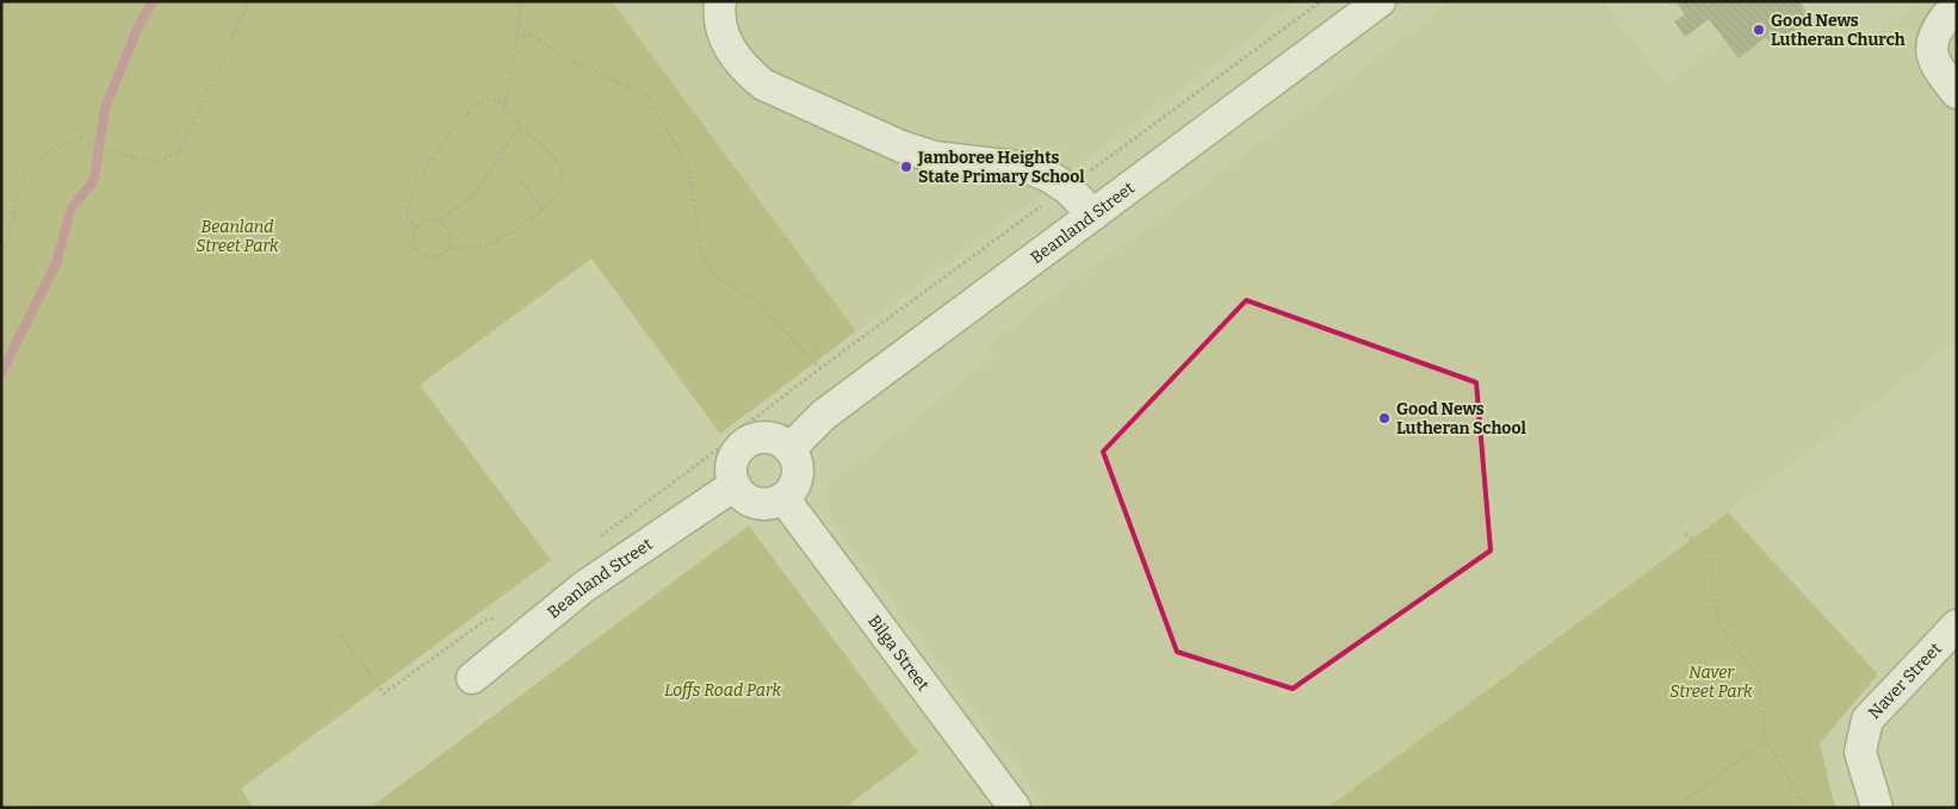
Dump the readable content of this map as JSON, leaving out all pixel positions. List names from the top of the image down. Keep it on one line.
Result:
{"streets":{"street":["Beanland Street","Bilga Street","Naver Street"]},"crossings":[["Beanland Street","Bilga Street"]],"parks":["Beanland Street Park","Naver Street Park","Loffs Road Park"],"places":["Good News Lutheran Church","Jamboree Heights State Primary School","Good News Lutheran School"]}
